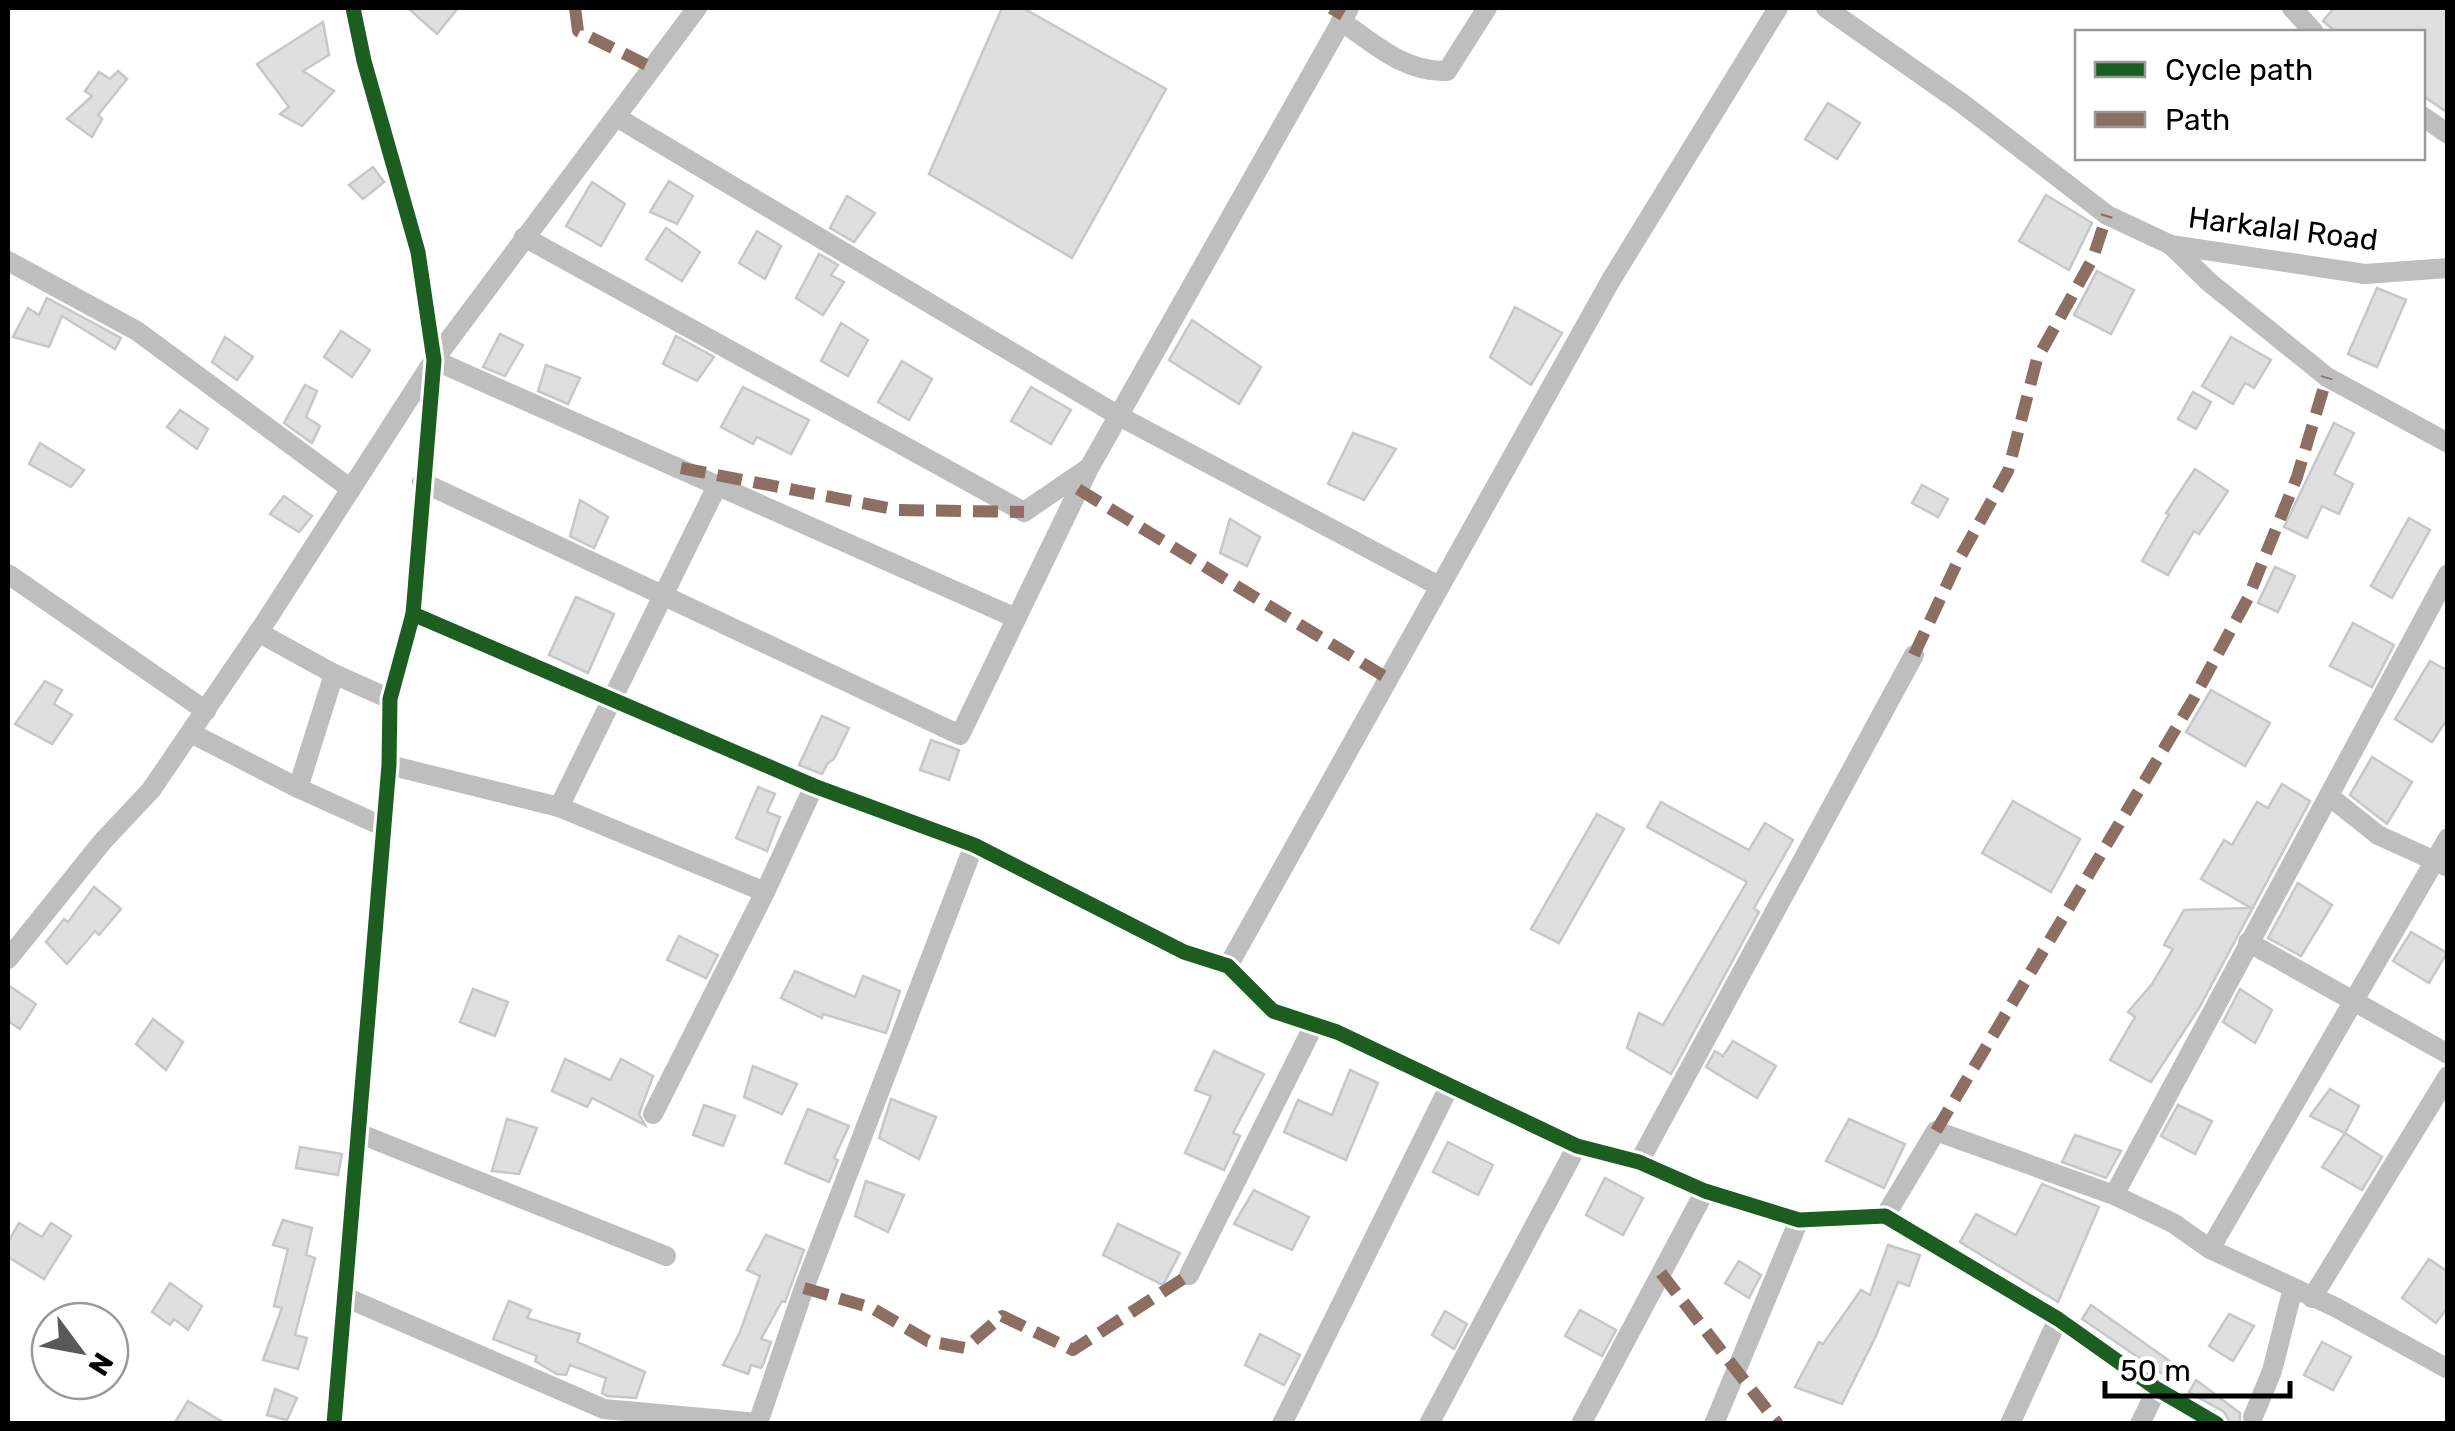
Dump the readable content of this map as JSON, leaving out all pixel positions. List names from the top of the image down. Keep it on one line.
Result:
{"streets":{"street":["Harkalal Road"]},"legend":["Cycle path","Path"],"scale_bar":"50 m","north":"bottom right"}
